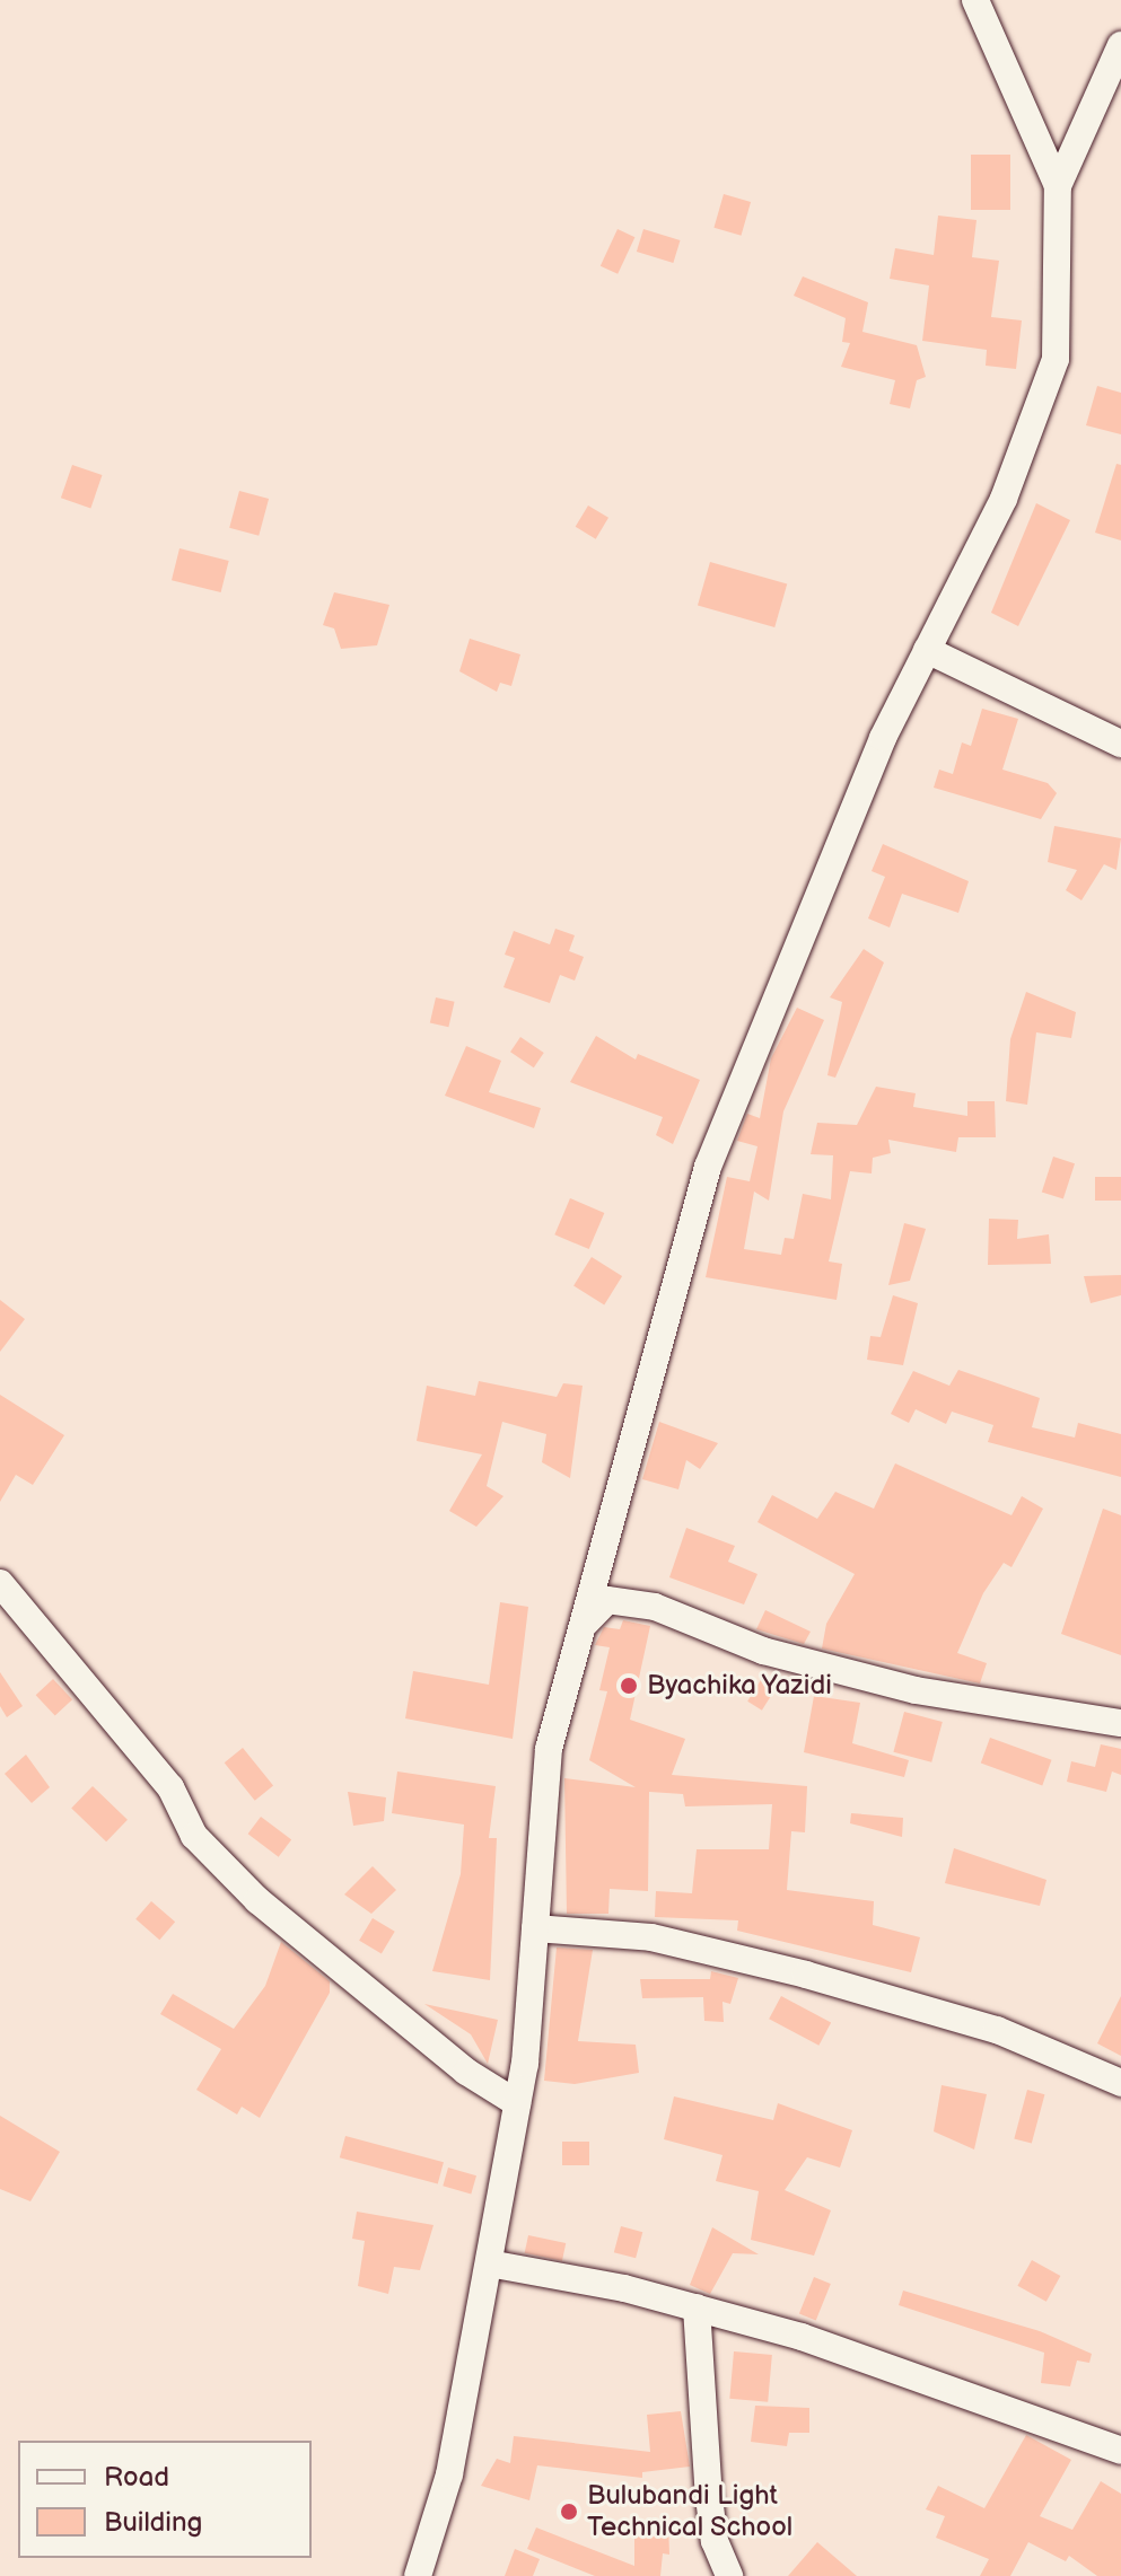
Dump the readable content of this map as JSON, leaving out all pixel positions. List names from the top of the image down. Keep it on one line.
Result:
{"places":["Byachika Yazidi","Bulubandi Light Technical School"],"legend":["Road","Building"]}
